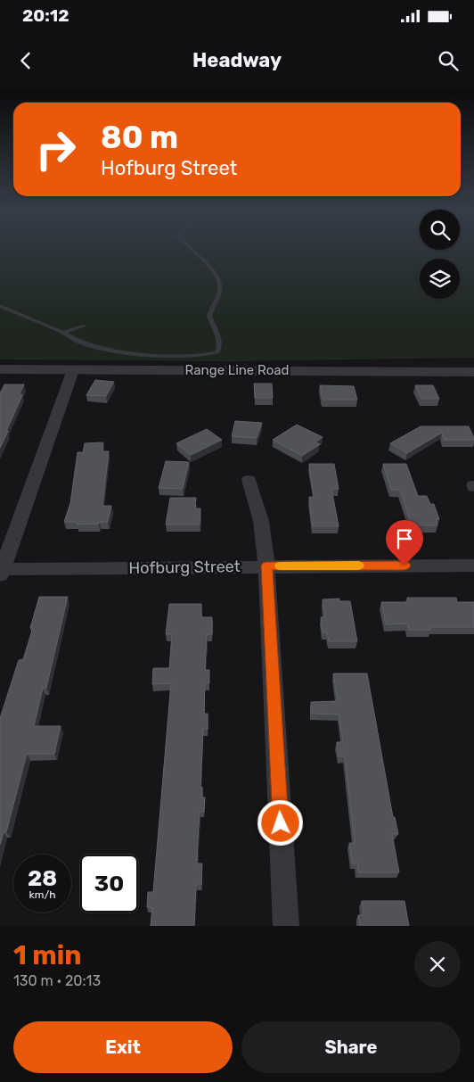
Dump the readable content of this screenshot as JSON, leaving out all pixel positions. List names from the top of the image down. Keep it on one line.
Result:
{"streets":{"street":["Range Line Road","Hofburg Street"]},"page":{"status":"20:12","header":"Headway","turn":["80 m","Hofburg Street"],"speed":"28 km/h","limit":"30","heading":["1 min","130 m · 20:13"],"buttons":["Exit","Share"]}}
